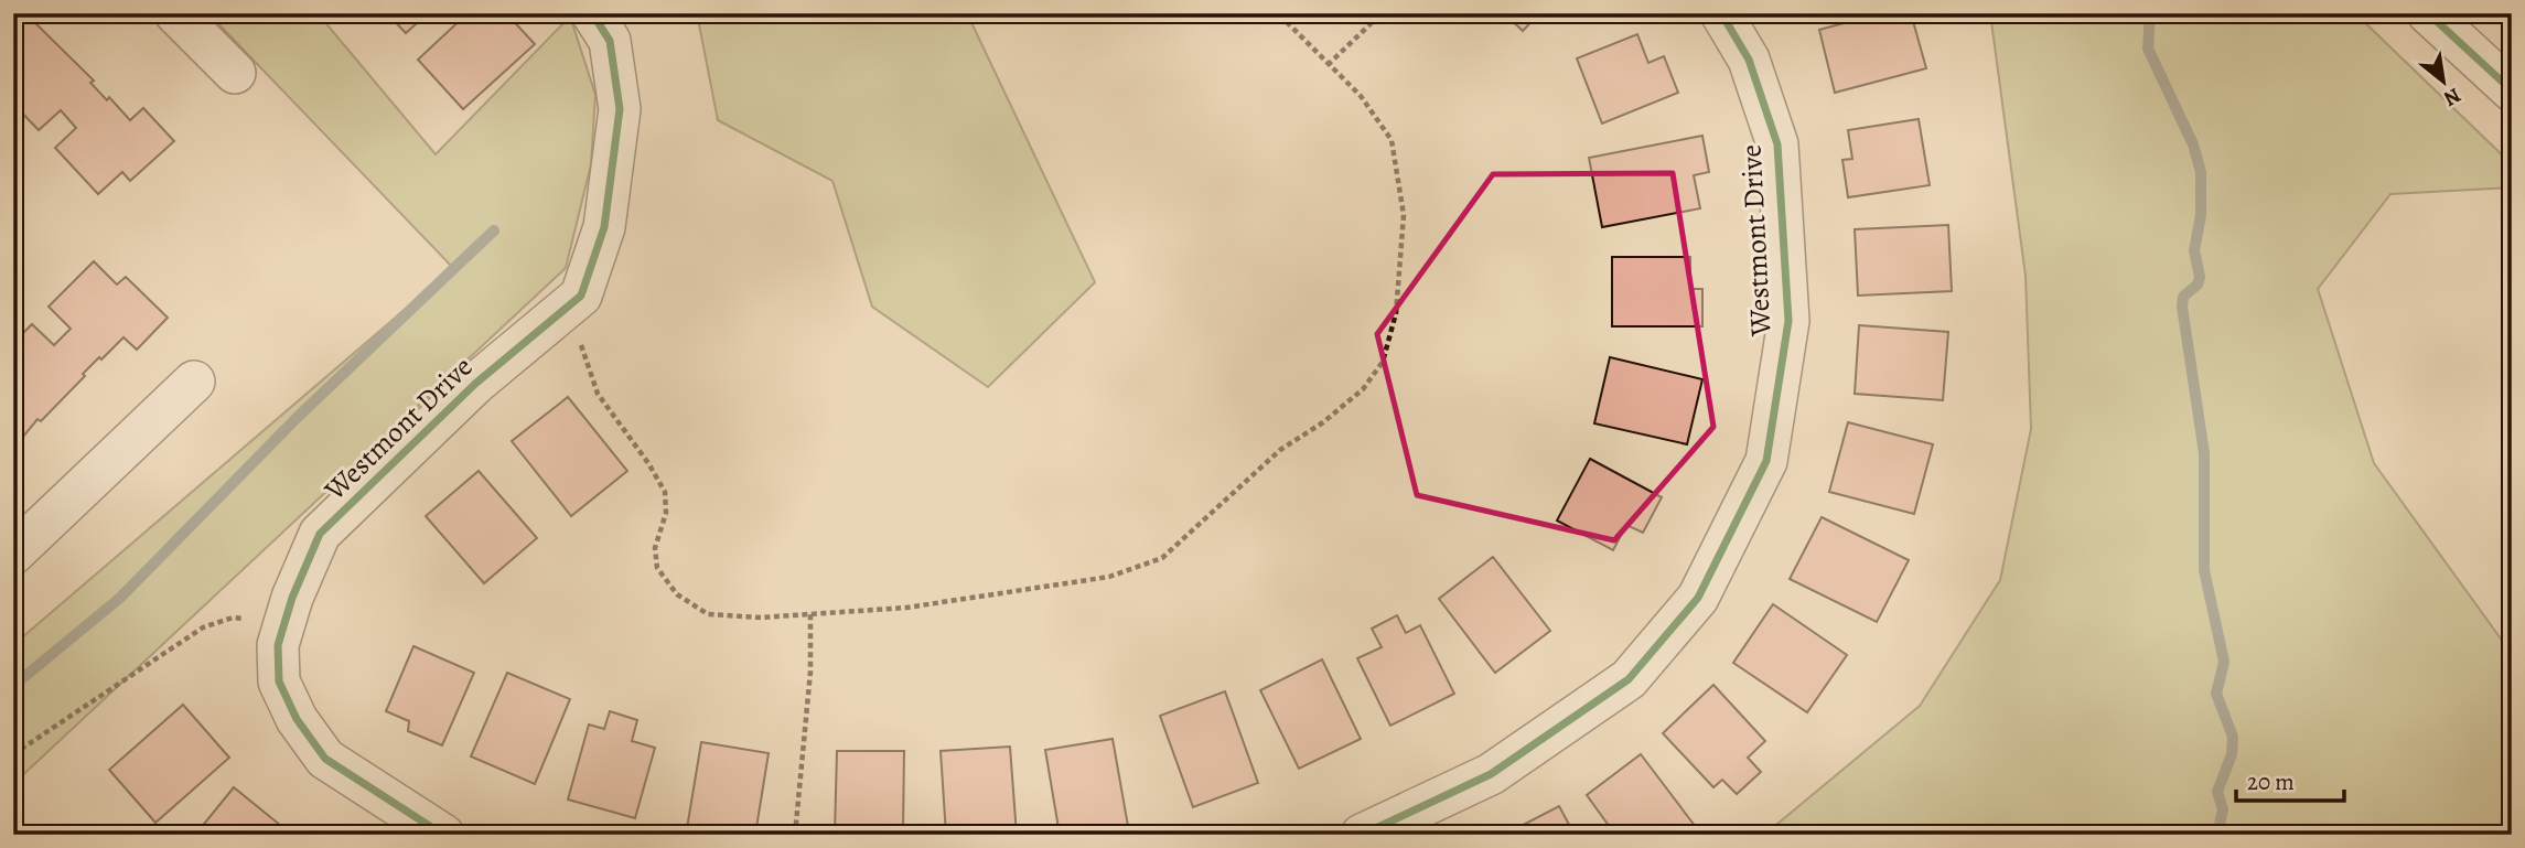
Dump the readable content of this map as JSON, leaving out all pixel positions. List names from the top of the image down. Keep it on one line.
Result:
{"streets":{"street":["Westmont Drive"]},"scale_bar":"20 m","north":"bottom right"}
